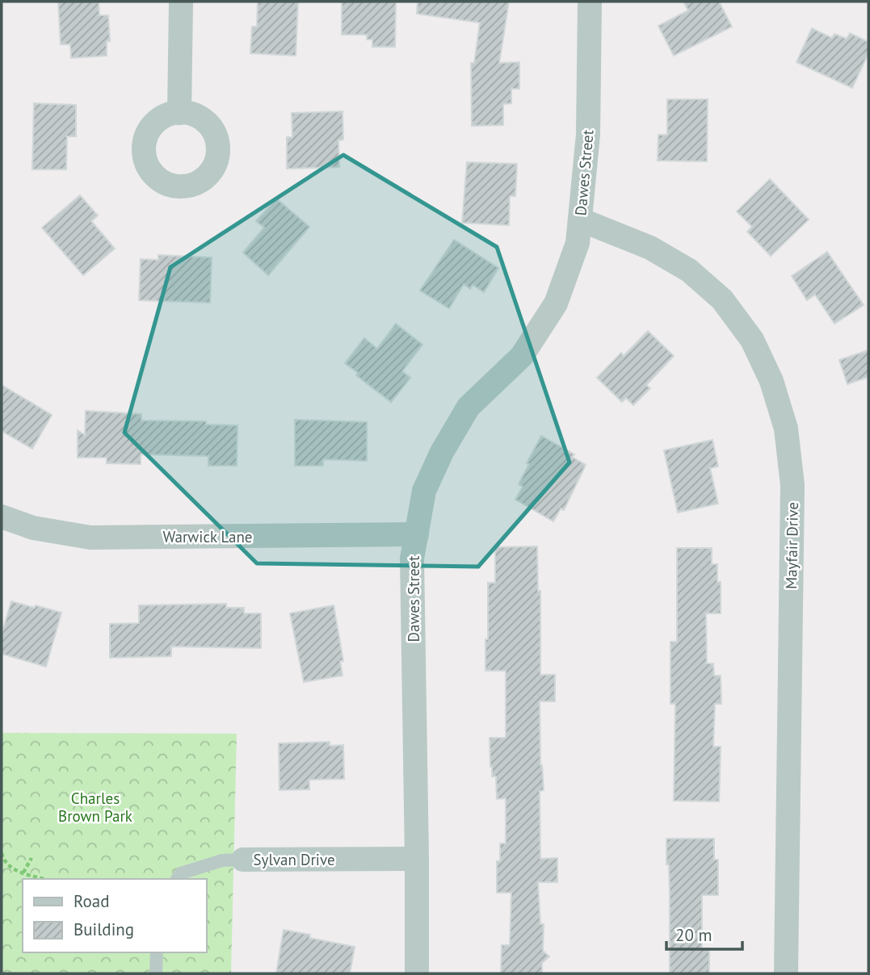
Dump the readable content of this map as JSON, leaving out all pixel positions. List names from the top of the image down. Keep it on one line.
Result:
{"streets":{"street":["Dawes Street","Warwick Lane","Mayfair Drive","Sylvan Drive"]},"crossings":[["Dawes Street","Warwick Lane"],["Dawes Street","Mayfair Drive"],["Dawes Street","Sylvan Drive"]],"parks":["Charles Brown Park"],"legend":["Road","Building"],"scale_bar":"20 m"}
